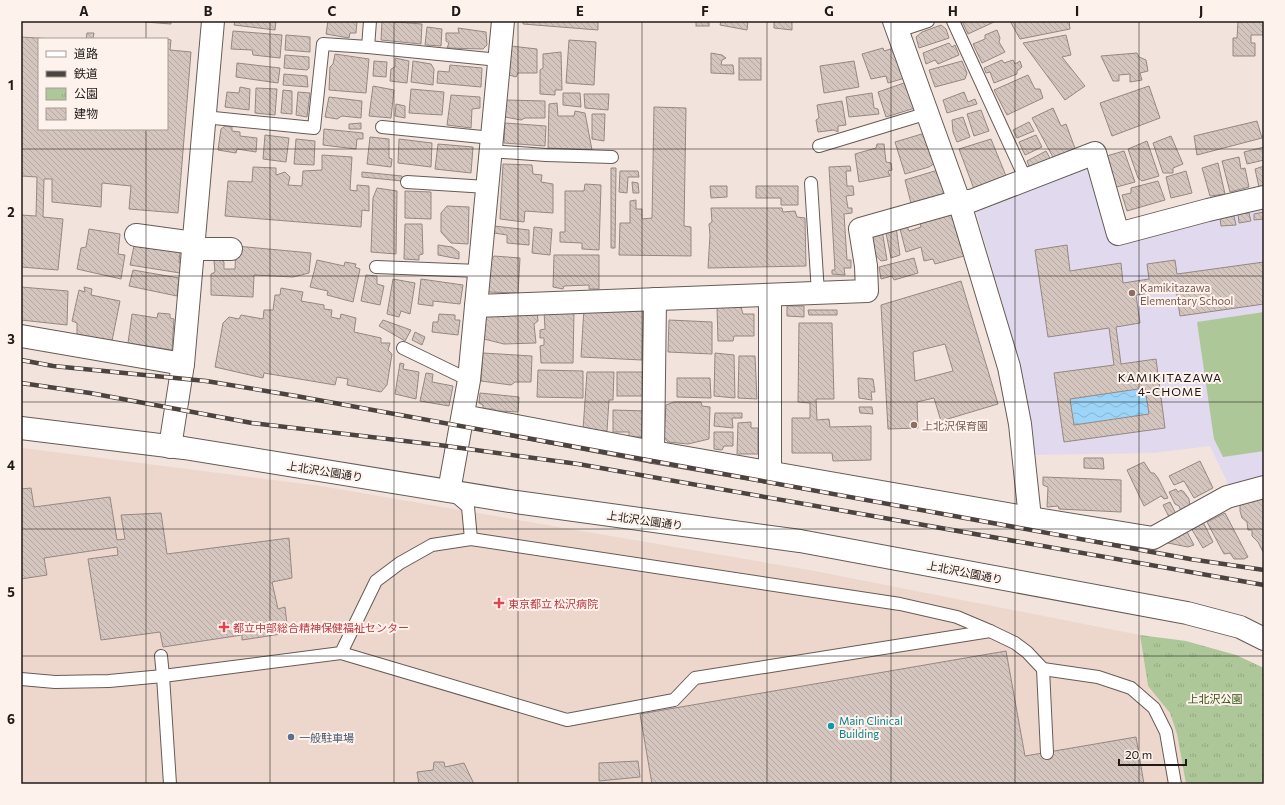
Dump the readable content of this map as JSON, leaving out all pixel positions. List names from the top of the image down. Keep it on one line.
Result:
{"streets":{"street":["上北沢公園通り"]},"districts":["KAMIKITAZAWA 4-CHOME"],"parks":["上北沢公園"],"places":{"other":["Kamikitazawa Elementary School","上北沢保育園","Main Clinical Building","一般駐車場"],"health":["東京都立 松沢病院","都立中部総合精神保健福祉センター"]},"legend":["道路","鉄道","公園","建物"],"scale_bar":"20 m","grid":{"columns":["A","B","C","D","E","F","G","H","I","J"],"rows":["1","2","3","4","5","6"]}}
